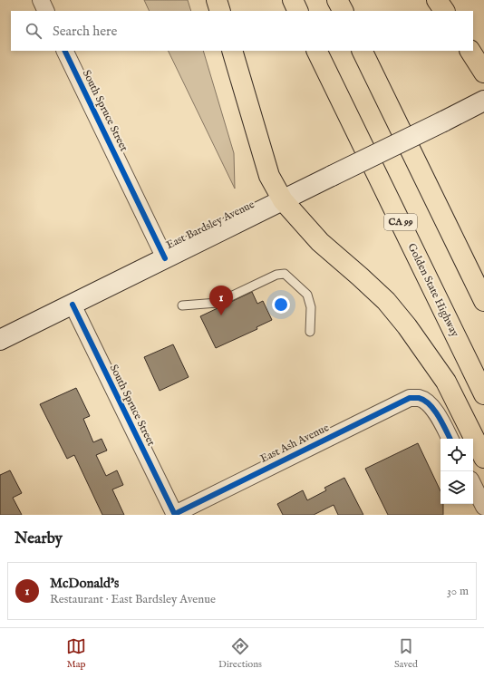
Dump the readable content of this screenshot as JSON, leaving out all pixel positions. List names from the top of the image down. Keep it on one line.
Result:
{"streets":{"highway":["CA 99","Golden State Highway"],"main road":["East Bardsley Avenue"],"street":["South Spruce Street","East Ash Avenue"]},"crossings":[["South Spruce Street","East Bardsley Avenue"],["South Spruce Street","East Ash Avenue"]],"page":{"search":"Search here","pins":"1","heading":"Nearby","list":[{"mark":"1","name":"McDonald's","note":"Restaurant · East Bardsley Avenue","value":"30 m"}],"nav":["Map","Directions","Saved"]}}
